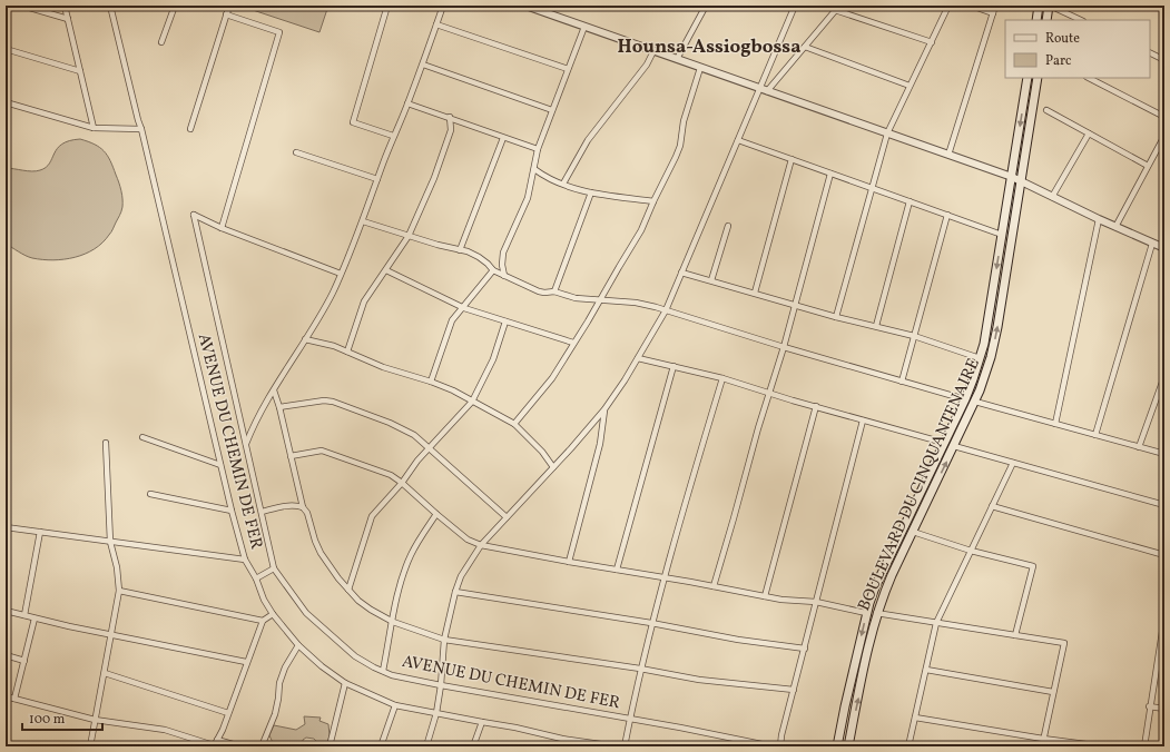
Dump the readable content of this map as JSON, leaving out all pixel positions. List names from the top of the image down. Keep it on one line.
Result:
{"streets":{"main road":["BOULEVARD DU CINQUANTENAIRE"],"street":["AVENUE DU CHEMIN DE FER"]},"districts":["Hounsa-Assiogbossa"],"legend":["Route","Parc"],"scale_bar":"100 m"}
